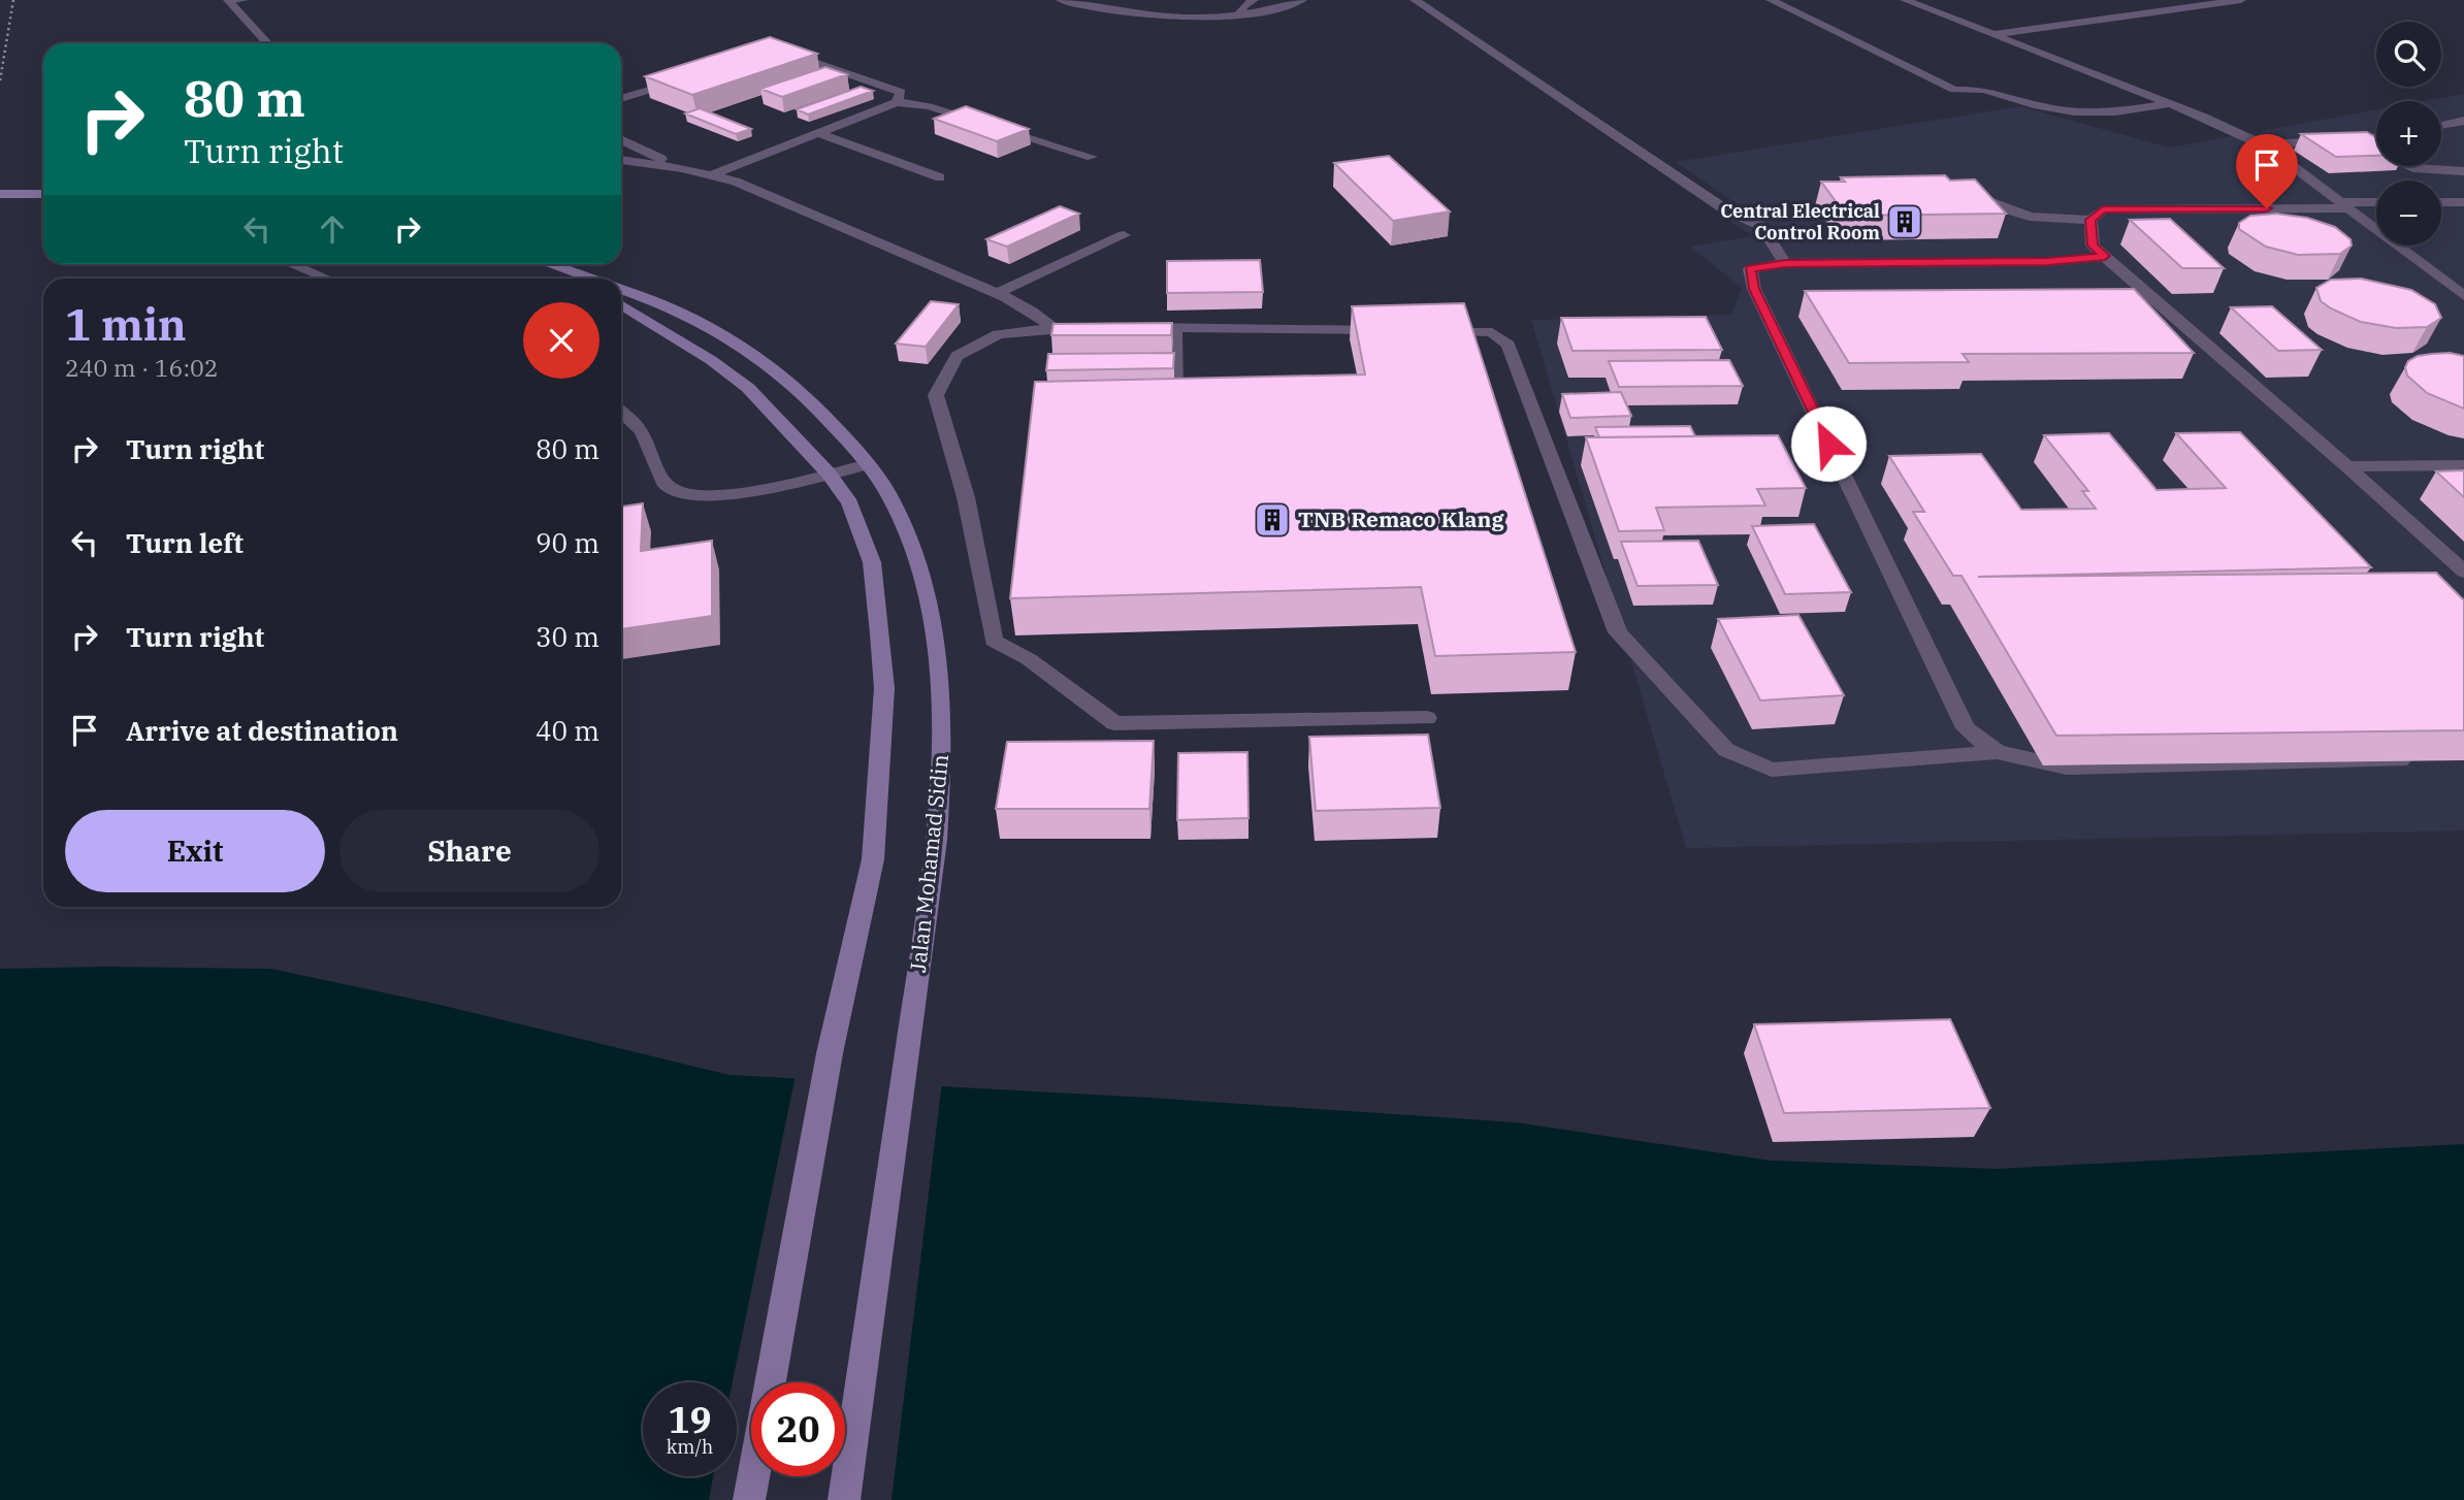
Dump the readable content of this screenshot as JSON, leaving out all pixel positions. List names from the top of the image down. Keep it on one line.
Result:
{"streets":{"main road":["Jalan Mohamad Sidin"]},"places":{"building":["Central Electrical Control Room","TNB Remaco Klang"]},"page":{"map_buttons":["+","−"],"turn":["80 m","Turn right"],"heading":["1 min","240 m · 16:02"],"list":[{"name":"Turn right","value":"80 m"},{"name":"Turn left","value":"90 m"},{"name":"Turn right","value":"30 m"},{"name":"Arrive at destination","value":"40 m"}],"buttons":["Exit","Share"],"speed":"19 km/h","limit":"20"}}
